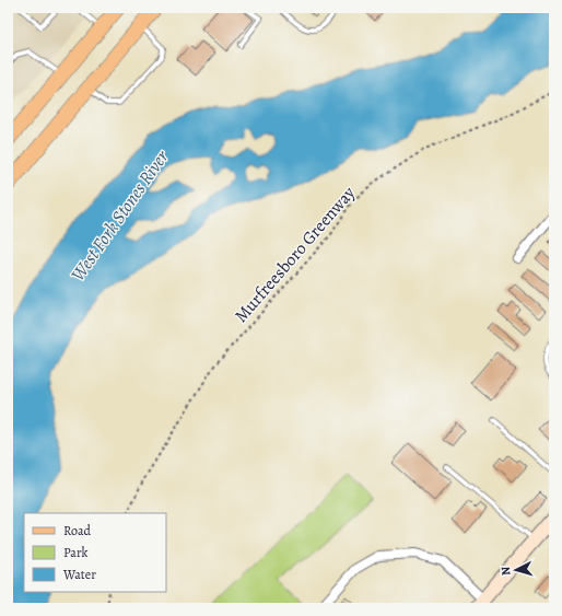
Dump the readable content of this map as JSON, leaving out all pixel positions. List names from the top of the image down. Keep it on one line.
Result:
{"streets":{"path":["Murfreesboro Greenway"]},"water":["West Fork Stones River"],"legend":["Road","Park","Water"],"north":"left"}
